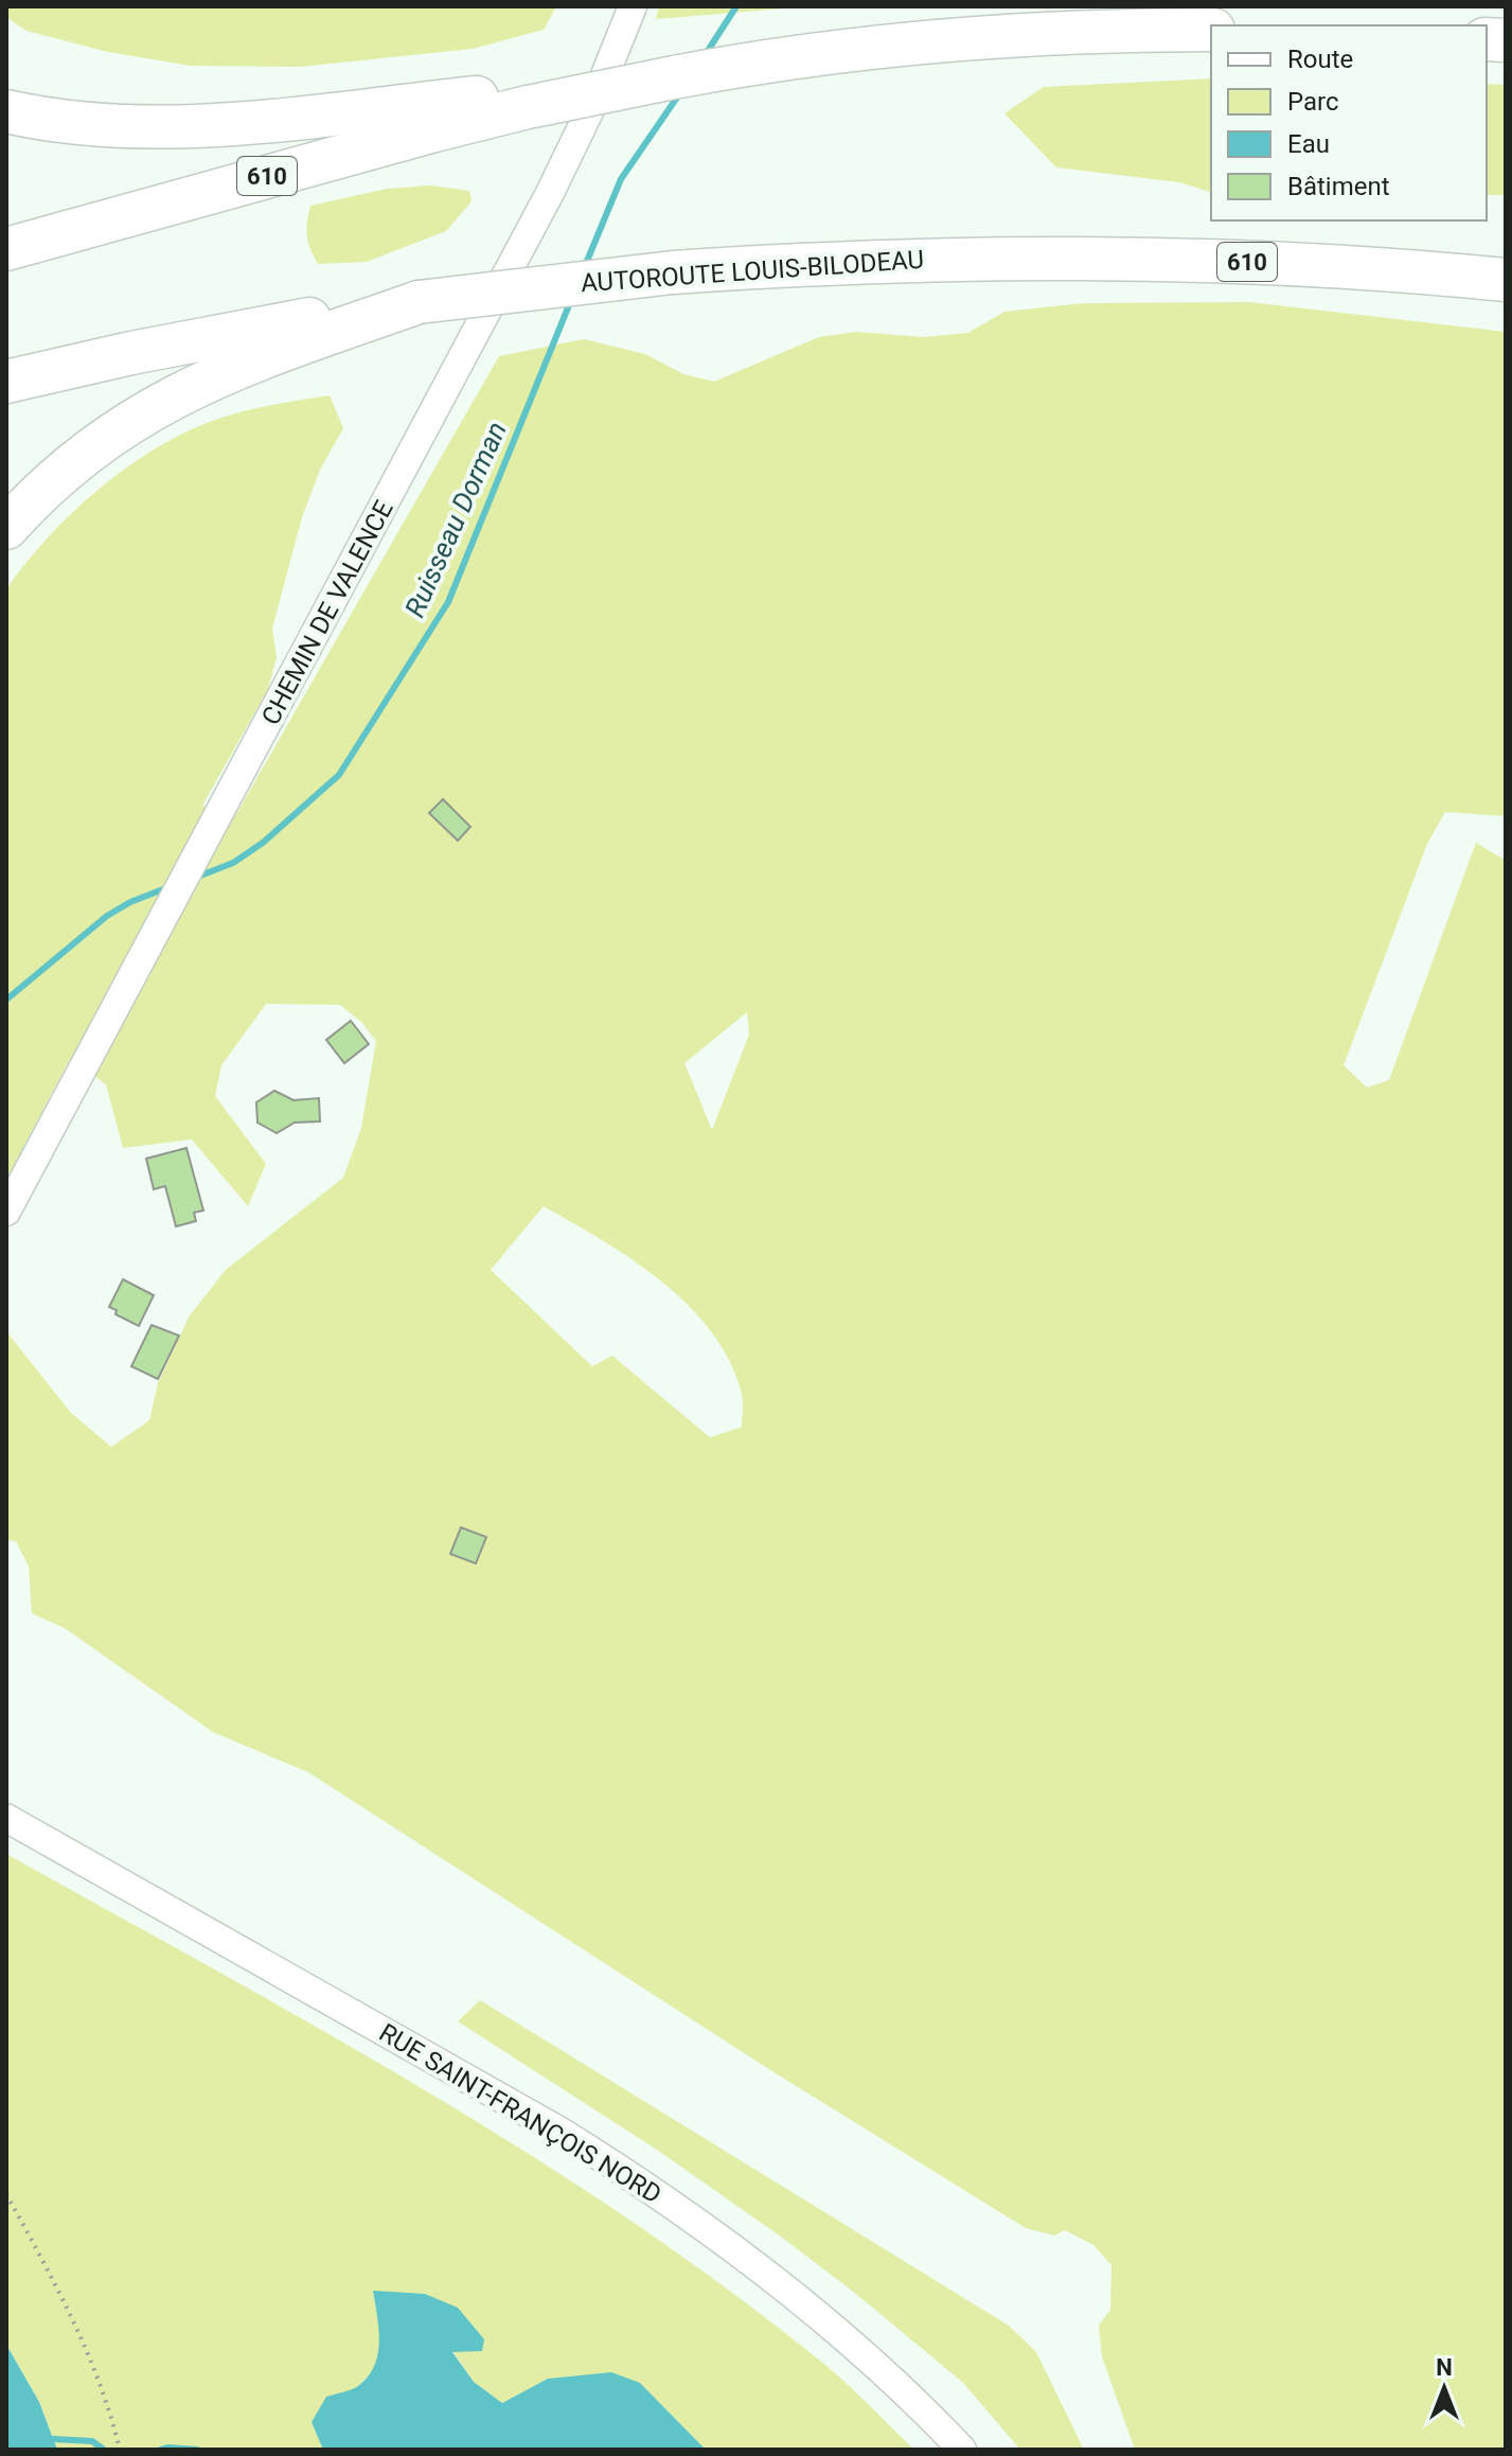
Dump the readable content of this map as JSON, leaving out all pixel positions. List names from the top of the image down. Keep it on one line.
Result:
{"streets":{"highway":["610","AUTOROUTE LOUIS-BILODEAU"],"street":["CHEMIN DE VALENCE","RUE SAINT-FRANÇOIS NORD"]},"water":["Ruisseau Dorman"],"legend":["Route","Parc","Eau","Bâtiment"],"north":"top"}
